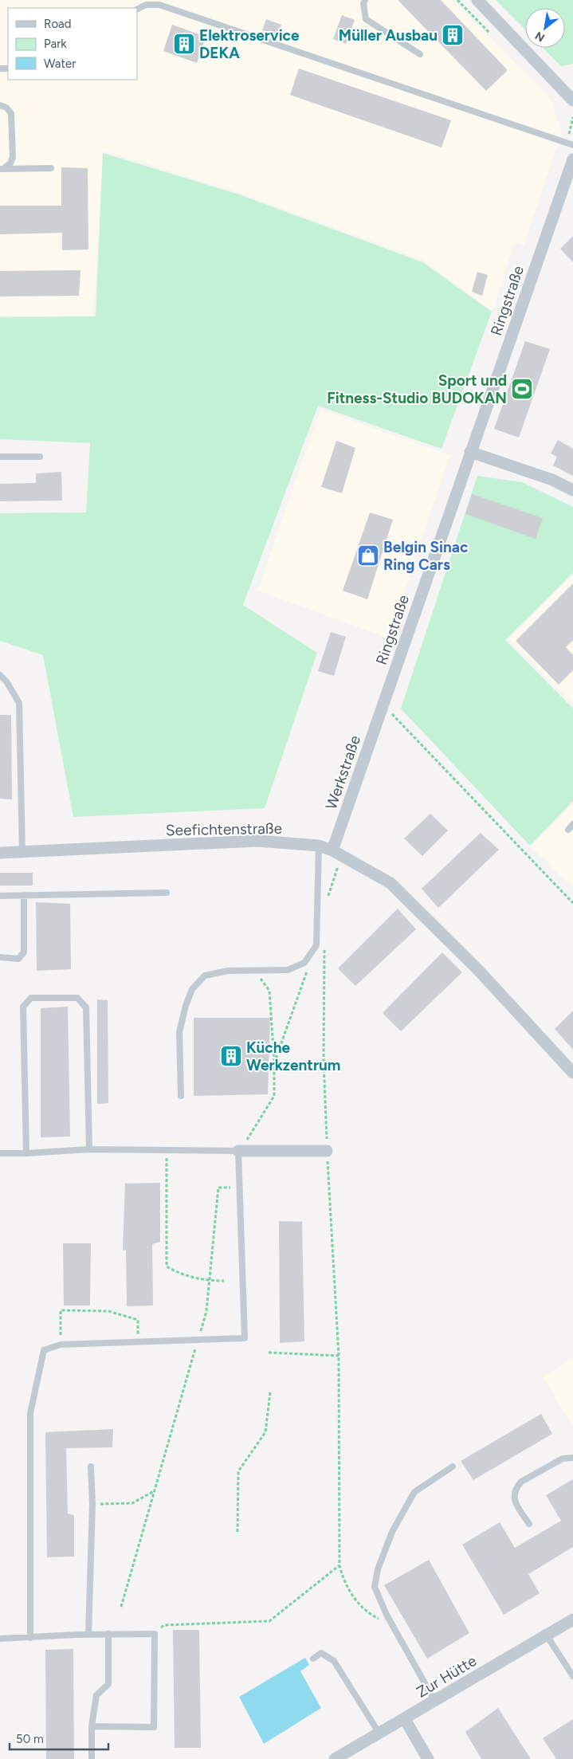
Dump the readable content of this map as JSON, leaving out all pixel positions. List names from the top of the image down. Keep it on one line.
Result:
{"streets":{"street":["Ringstraße","Werkstraße","Seefichtenstraße","Zur Hütte"]},"crossings":[["Ringstraße","Werkstraße"],["Werkstraße","Seefichtenstraße"]],"places":{"building":["Müller Ausbau","Elektroservice DEKA","Küche Werkzentrum"],"sports":["Sport und Fitness-Studio BUDOKAN"],"shop":["Belgin Sinac Ring Cars"]},"legend":["Road","Park","Water"],"scale_bar":"50 m","north":"bottom left"}
